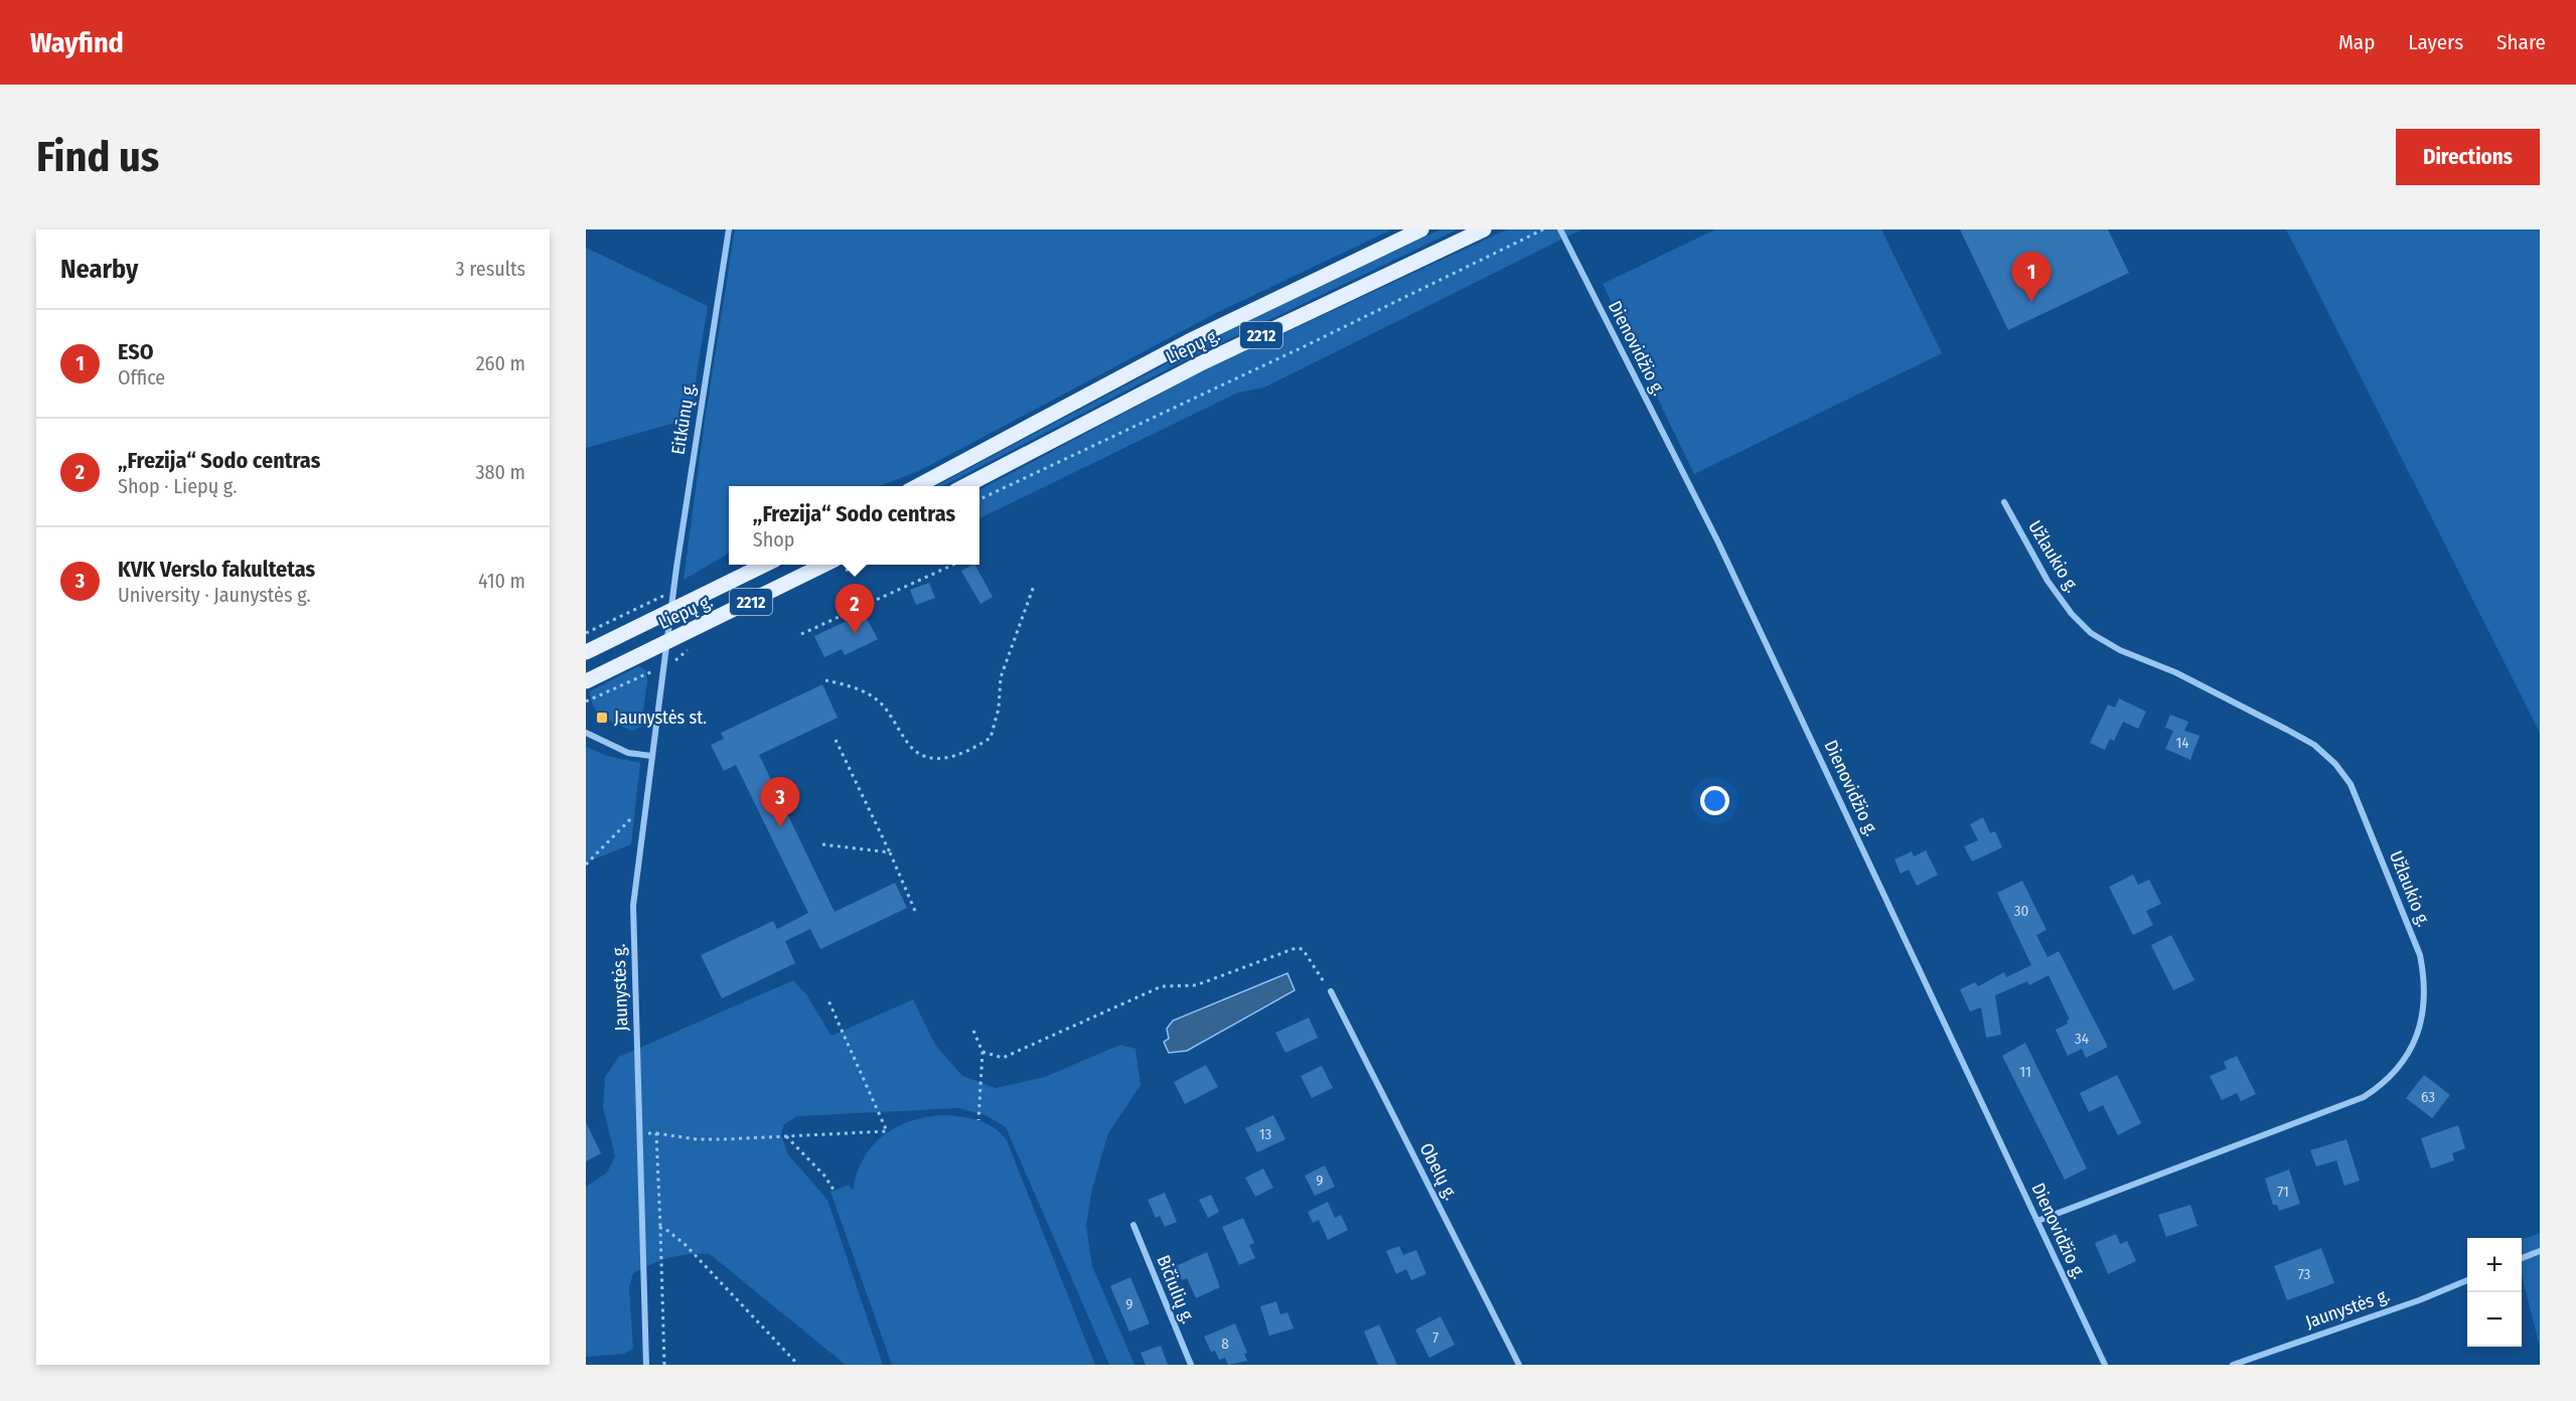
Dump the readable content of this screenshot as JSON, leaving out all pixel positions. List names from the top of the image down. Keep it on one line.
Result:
{"streets":{"main road":["2212","Liepų g."],"street":["Dienovidžio g.","Eitkūnų g.","Užlaukio g.","Jaunystės g.","Obelų g.","Bičiulių g."]},"crossings":[["Liepų g.","Eitkūnų g."],["Liepų g.","Jaunystės g."],["Dienovidžio g.","Užlaukio g."],["Eitkūnų g.","Jaunystės g."]],"places":{"transit":["Jaunystės st."]},"house_numbers":["14","30","34","11","63","13","9","71","73","9","7","8"],"page":{"header":"Wayfind","nav":["Map","Layers","Share"],"buttons":"Directions","title":"Find us","heading":["Nearby","3 results"],"pins":["1","2","3"],"list":[{"mark":"1","name":"ESO","note":"Office","value":"260 m"},{"mark":"2","name":"„Frezija“ Sodo centras","note":"Shop · Liepų g.","value":"380 m"},{"mark":"3","name":"KVK Verslo fakultetas","note":"University · Jaunystės g.","value":"410 m"}],"popup":["„Frezija“ Sodo centras","Shop"],"map_buttons":["+","−"]}}
